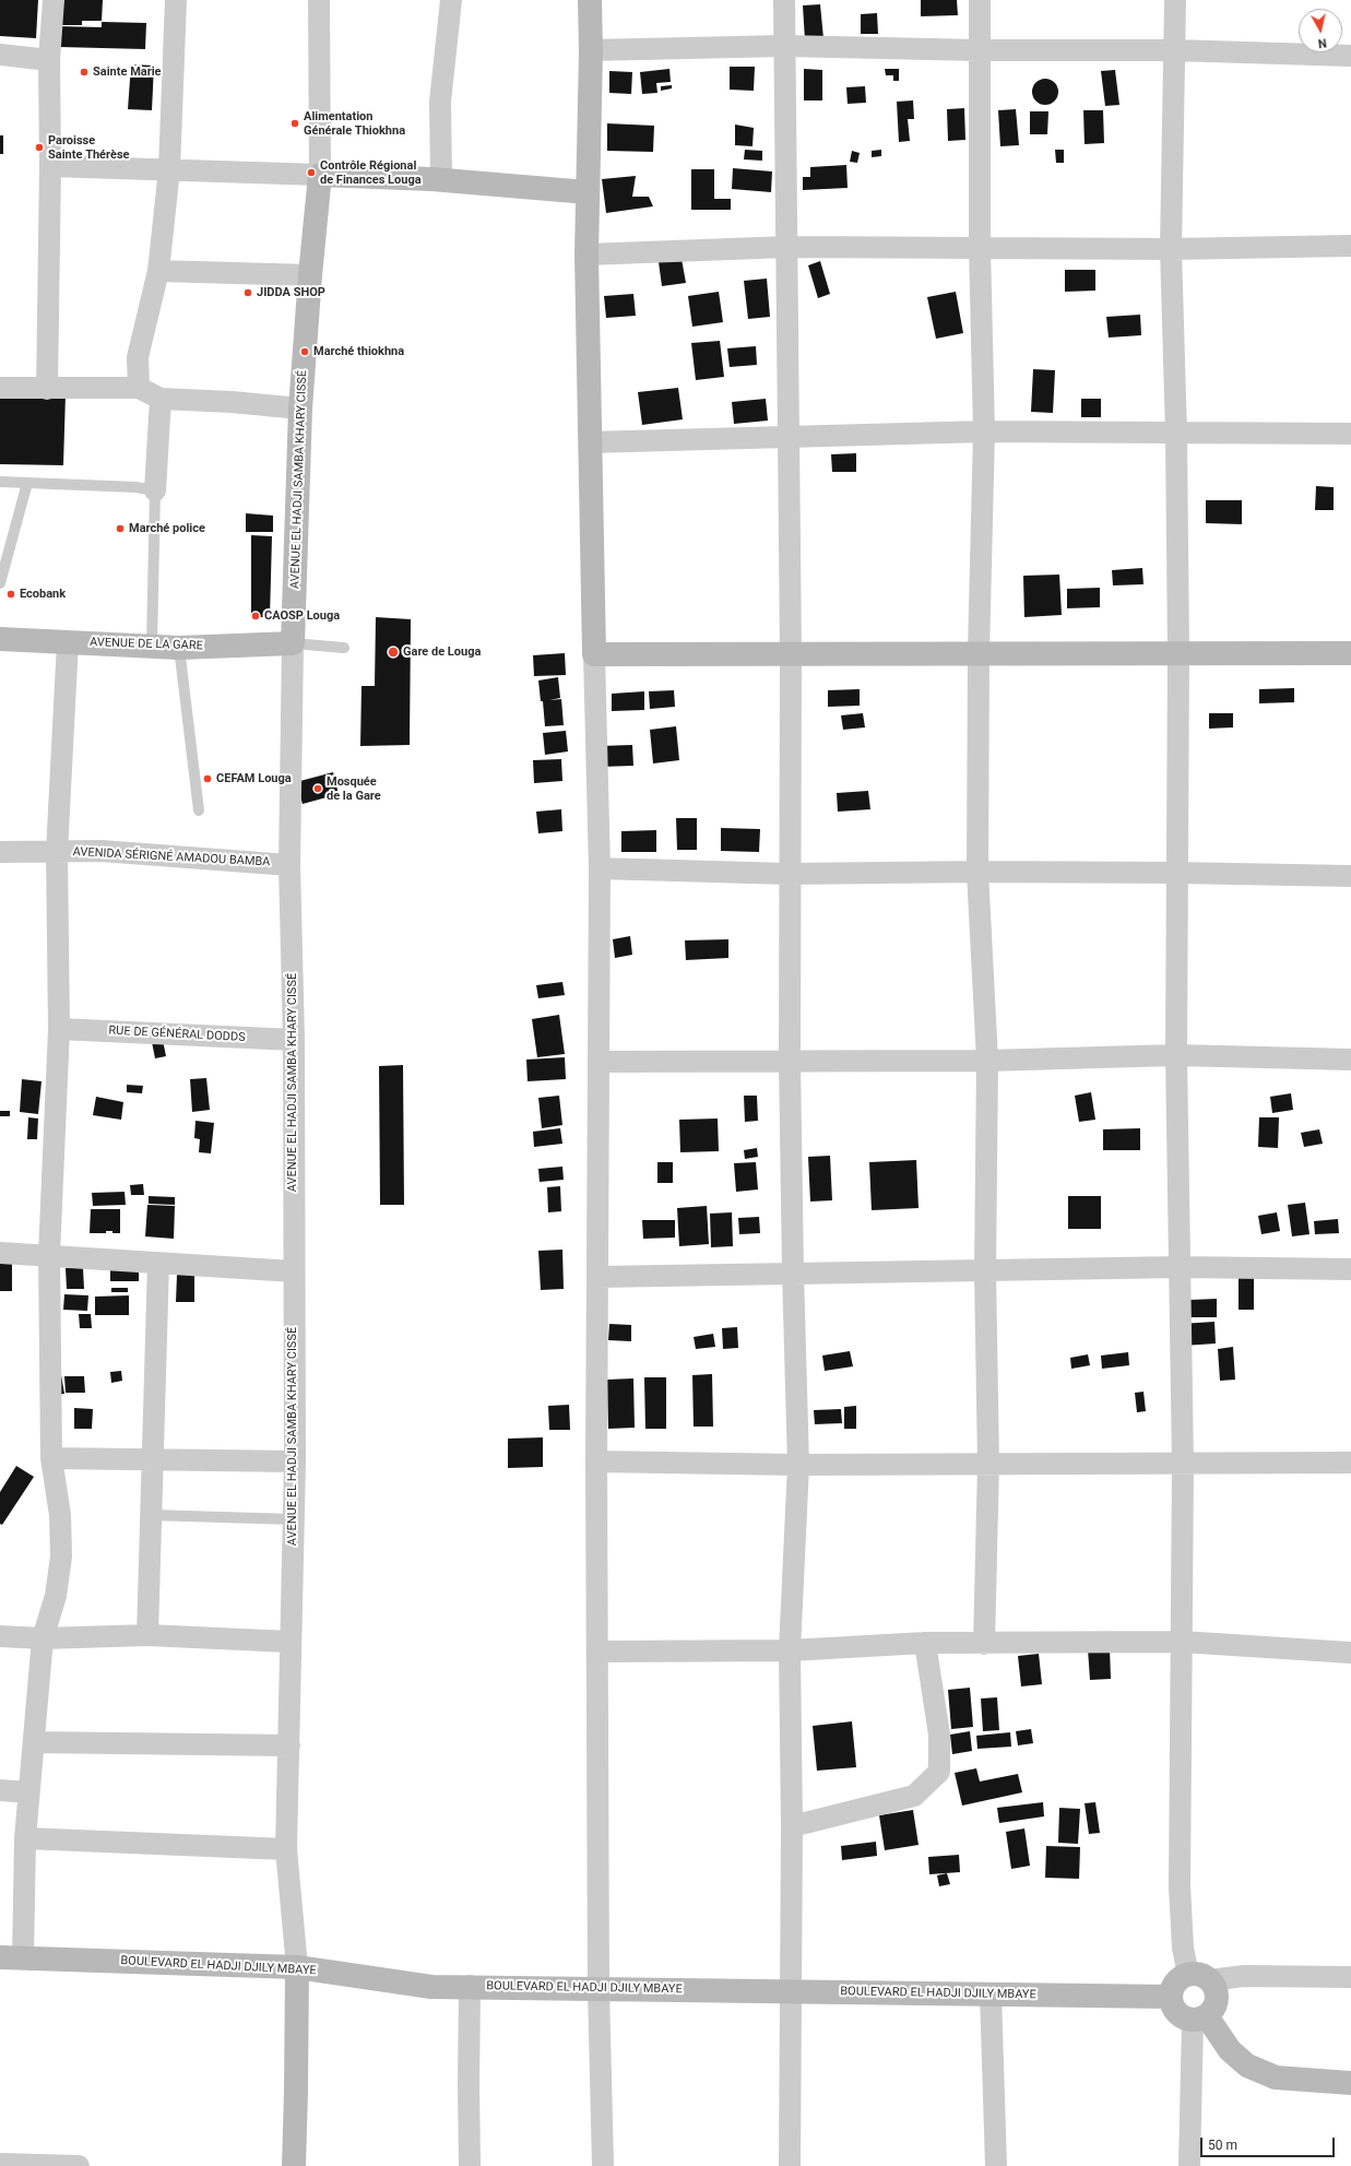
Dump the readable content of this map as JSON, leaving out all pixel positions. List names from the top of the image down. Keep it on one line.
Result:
{"streets":{"street":["AVENUE EL HADJI SAMBA KHARY CISSÉ","AVENUE DE LA GARE","AVENIDA SÉRIGNÉ AMADOU BAMBA","RUE DE GÉNÉRAL DODDS","BOULEVARD EL HADJI DJILY MBAYE"]},"crossings":[["AVENUE EL HADJI SAMBA KHARY CISSÉ","AVENUE DE LA GARE"],["AVENUE EL HADJI SAMBA KHARY CISSÉ","AVENIDA SÉRIGNÉ AMADOU BAMBA"],["AVENUE EL HADJI SAMBA KHARY CISSÉ","RUE DE GÉNÉRAL DODDS"],["AVENUE EL HADJI SAMBA KHARY CISSÉ","BOULEVARD EL HADJI DJILY MBAYE"]],"places":["Sainte Marie","Alimentation Générale Thiokhna","Paroisse Sainte Thérèse","Contrôle Régional de Finances Louga","JIDDA SHOP","Marché thiokhna","Marché police","Ecobank","CAOSP Louga","Gare de Louga","CEFAM Louga","Mosquée de la Gare"],"scale_bar":"50 m","north":"bottom"}
